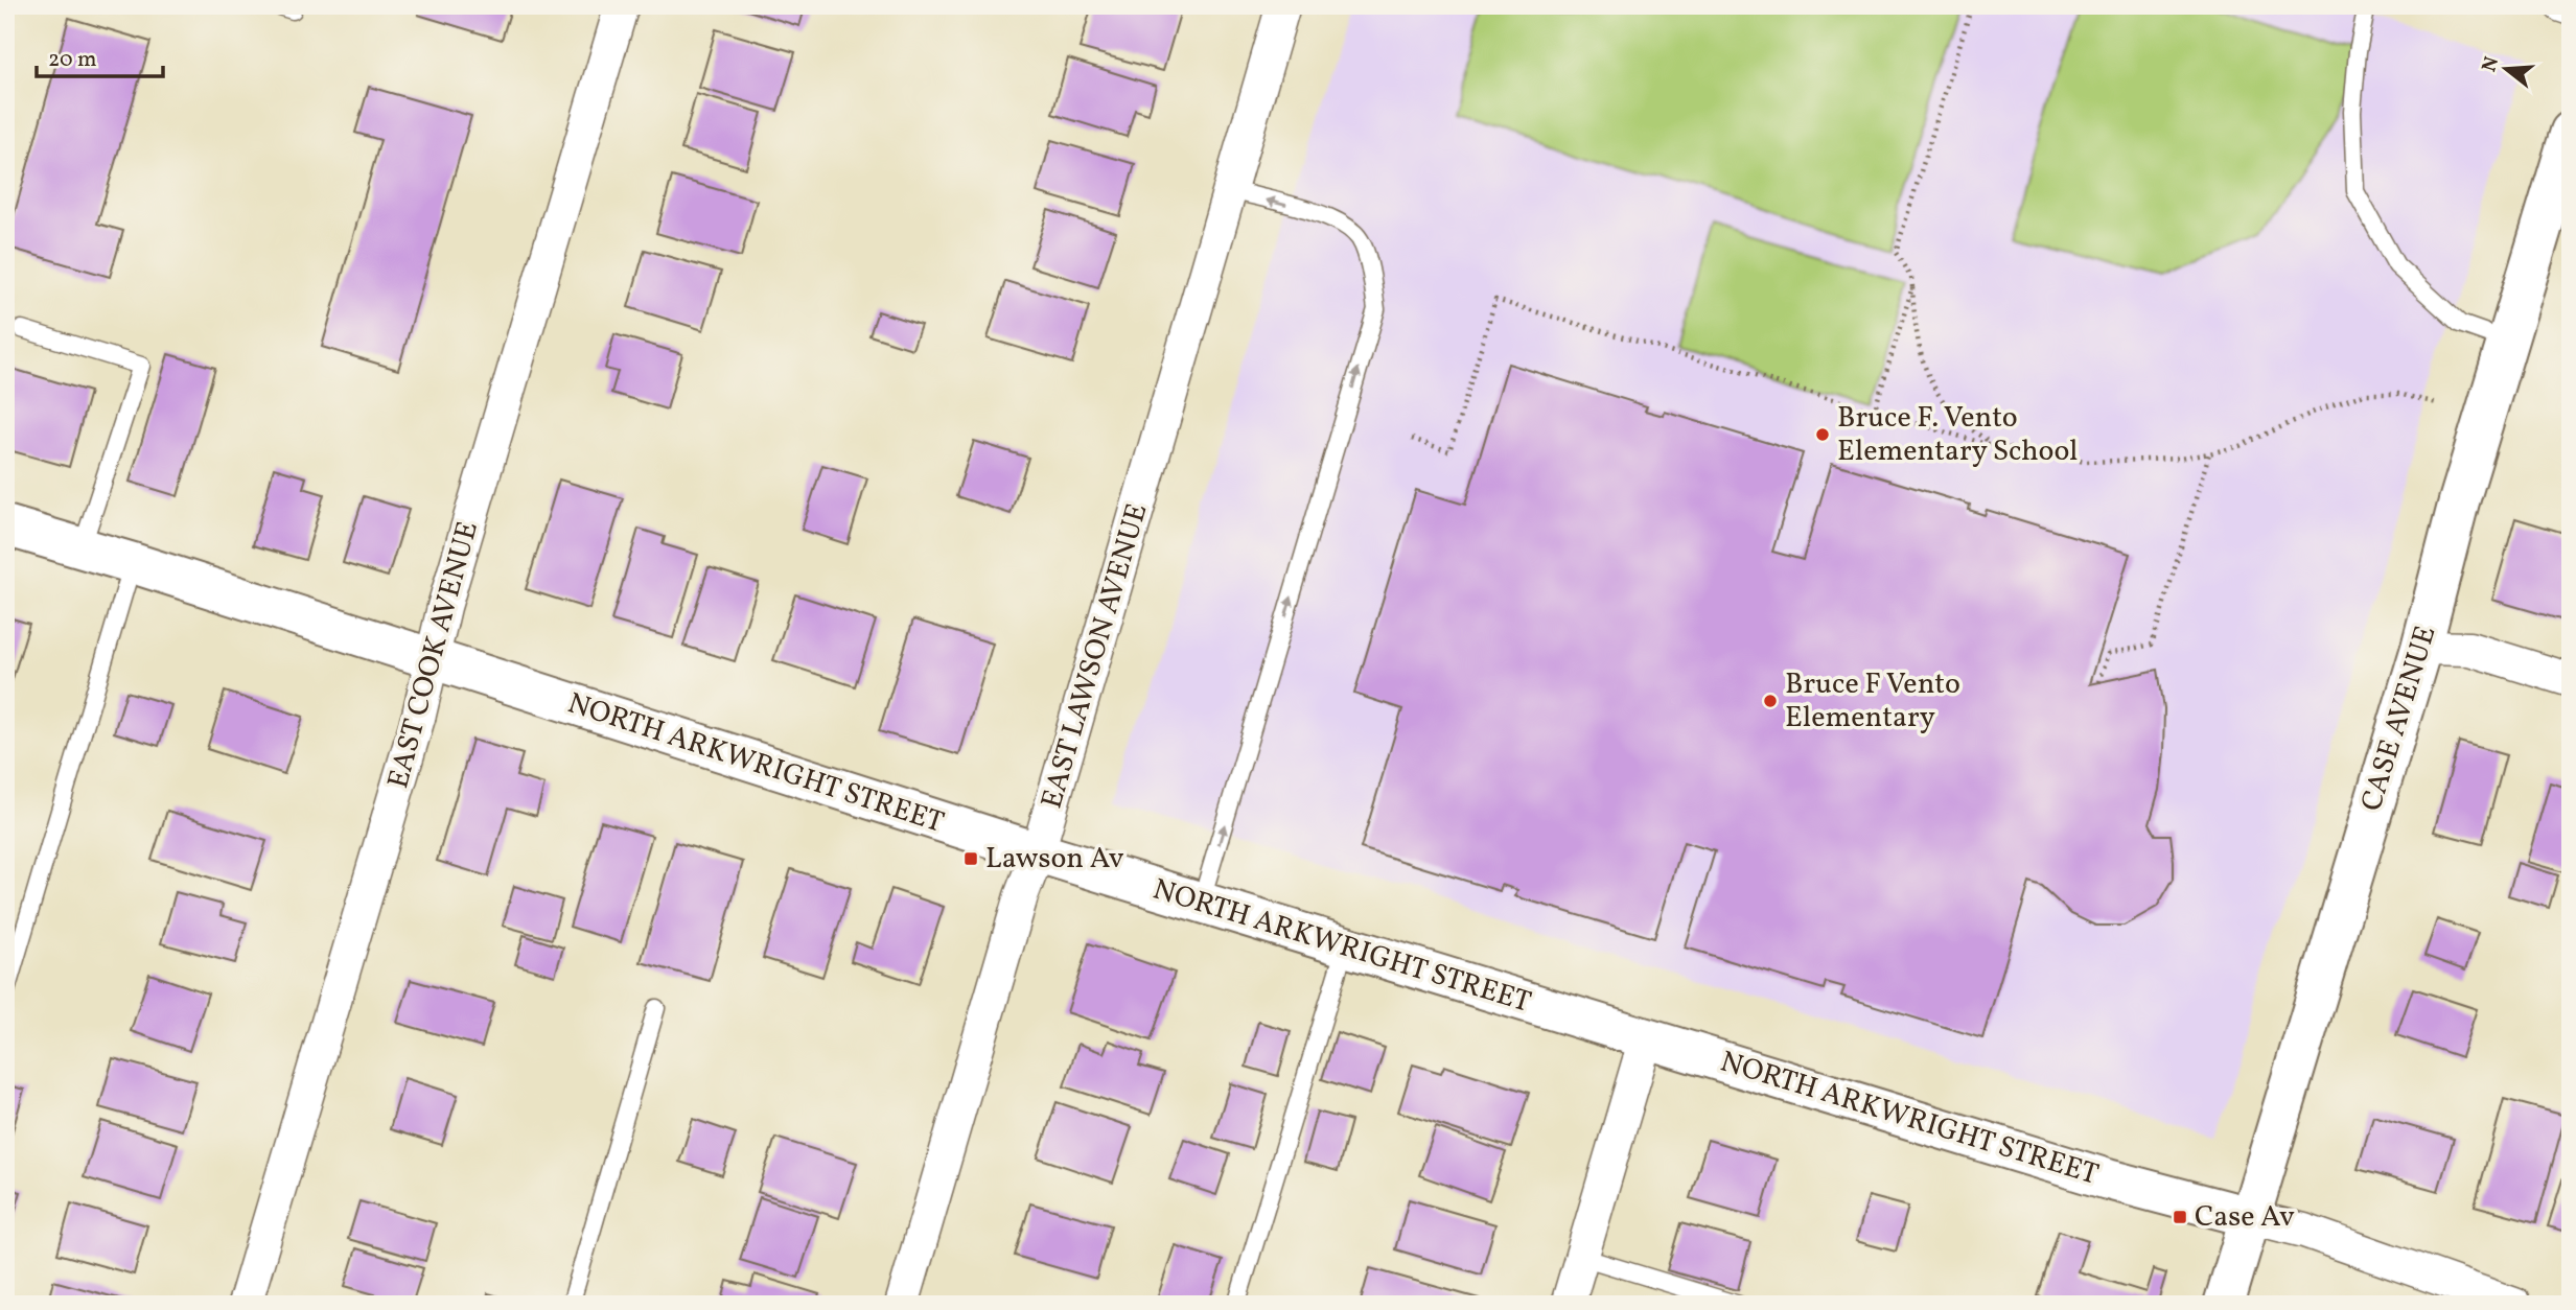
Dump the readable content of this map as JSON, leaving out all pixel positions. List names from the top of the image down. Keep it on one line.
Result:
{"streets":{"street":["EAST COOK AVENUE","EAST LAWSON AVENUE","CASE AVENUE","NORTH ARKWRIGHT STREET"]},"crossings":[["EAST COOK AVENUE","NORTH ARKWRIGHT STREET"],["EAST LAWSON AVENUE","NORTH ARKWRIGHT STREET"],["CASE AVENUE","NORTH ARKWRIGHT STREET"]],"places":{"other":["Bruce F. Vento Elementary School","Bruce F Vento Elementary"],"transit":["Lawson Av","Case Av"]},"scale_bar":"20 m","north":"left"}
